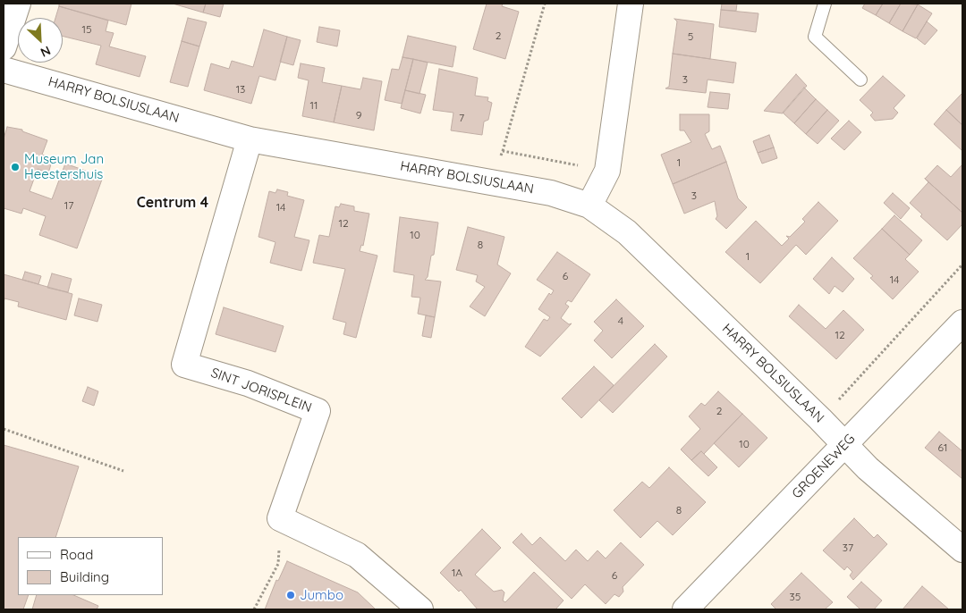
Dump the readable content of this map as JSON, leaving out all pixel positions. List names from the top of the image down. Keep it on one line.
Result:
{"streets":{"street":["HARRY BOLSIUSLAAN","SINT JORISPLEIN","GROENEWEG"]},"crossings":[["HARRY BOLSIUSLAAN","SINT JORISPLEIN"],["HARRY BOLSIUSLAAN","GROENEWEG"]],"districts":["Centrum 4"],"places":["Museum Jan Heestershuis","Jumbo"],"house_numbers":["15","2","5","3","13","11","9","7","1","3","17","14","12","10","8","1","6","14","4","12","2","10","61","8","37","1A","6","35"],"legend":["Road","Building"],"north":"bottom right"}
